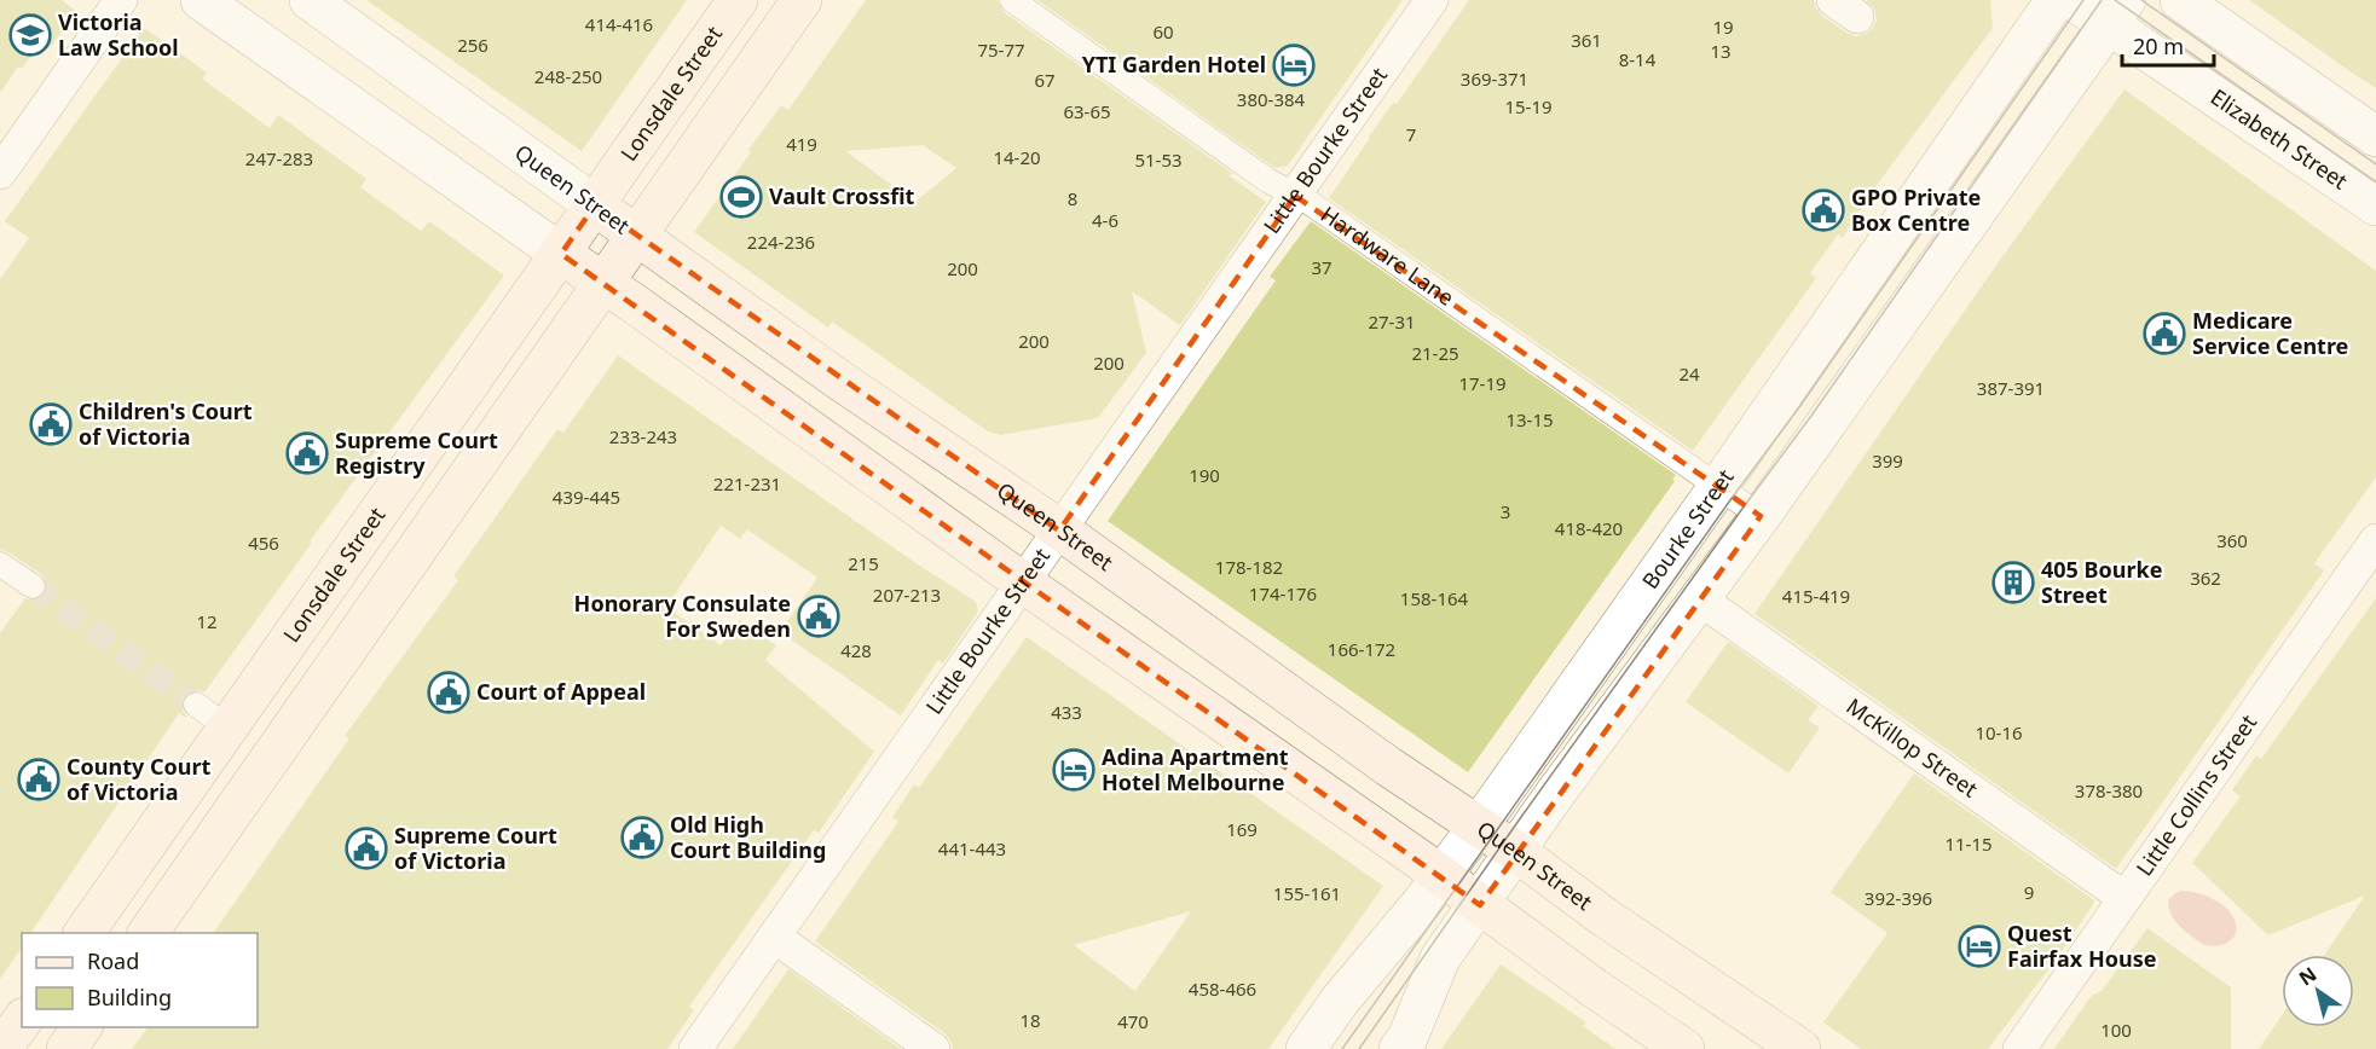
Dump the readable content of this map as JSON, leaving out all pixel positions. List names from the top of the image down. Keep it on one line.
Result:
{"streets":{"main road":["Lonsdale Street","Queen Street"],"street":["Elizabeth Street","Little Bourke Street","Hardware Lane","Bourke Street","McKillop Street","Little Collins Street"]},"crossings":[["Lonsdale Street","Queen Street"],["Little Bourke Street","Queen Street"],["Little Bourke Street","Hardware Lane"],["Queen Street","Bourke Street"],["Hardware Lane","Bourke Street"],["McKillop Street","Little Collins Street"]],"places":{"school or university":["Victoria Law School"],"hotel":["YTI Garden Hotel","Adina Apartment Hotel Melbourne","Quest Fairfax House"],"sports":["Vault Crossfit"],"public building":["GPO Private Box Centre","Medicare Service Centre","Children's Court of Victoria","Supreme Court Registry","Honorary Consulate For Sweden","Court of Appeal","County Court of Victoria","Old High Court Building","Supreme Court of Victoria"],"building":["405 Bourke Street"]},"house_numbers":["414-416","19","60","361","256","75-77","13","8-14","248-250","369-371","67","380-384","15-19","63-65","7","419","14-20","247-283","51-53","8","4-6","224-236","37","200","27-31","200","21-25","200","24","17-19","387-391","13-15","233-243","399","190","221-231","439-445","3","418-420","360","456","215","178-182","362","174-176","207-213","415-419","158-164","12","166-172","428","433","10-16","378-380","169","11-15","441-443","9","155-161","392-396","458-466","18","470","100"],"legend":["Road","Building"],"scale_bar":"20 m","north":"top left"}
